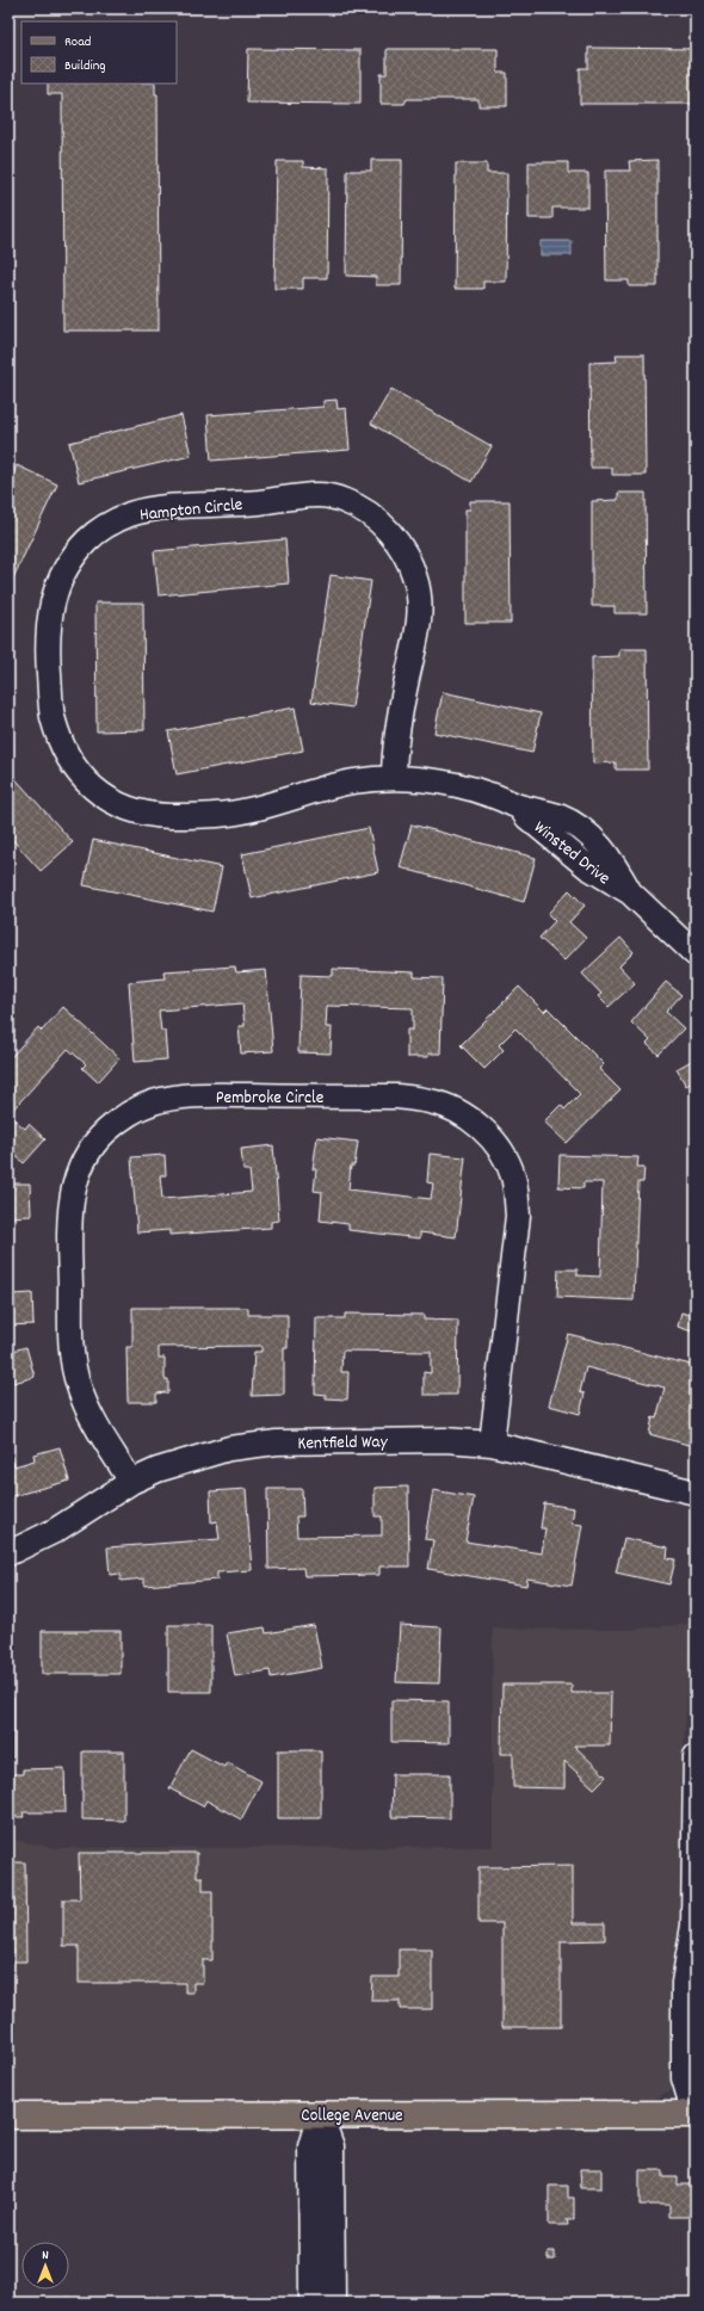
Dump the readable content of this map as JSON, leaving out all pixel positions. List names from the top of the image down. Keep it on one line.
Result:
{"streets":{"main road":["College Avenue"],"street":["Hampton Circle","Winsted Drive","Pembroke Circle","Kentfield Way"]},"crossings":[["Hampton Circle","Winsted Drive"],["Pembroke Circle","Kentfield Way"]],"legend":["Road","Building"],"north":"top"}
